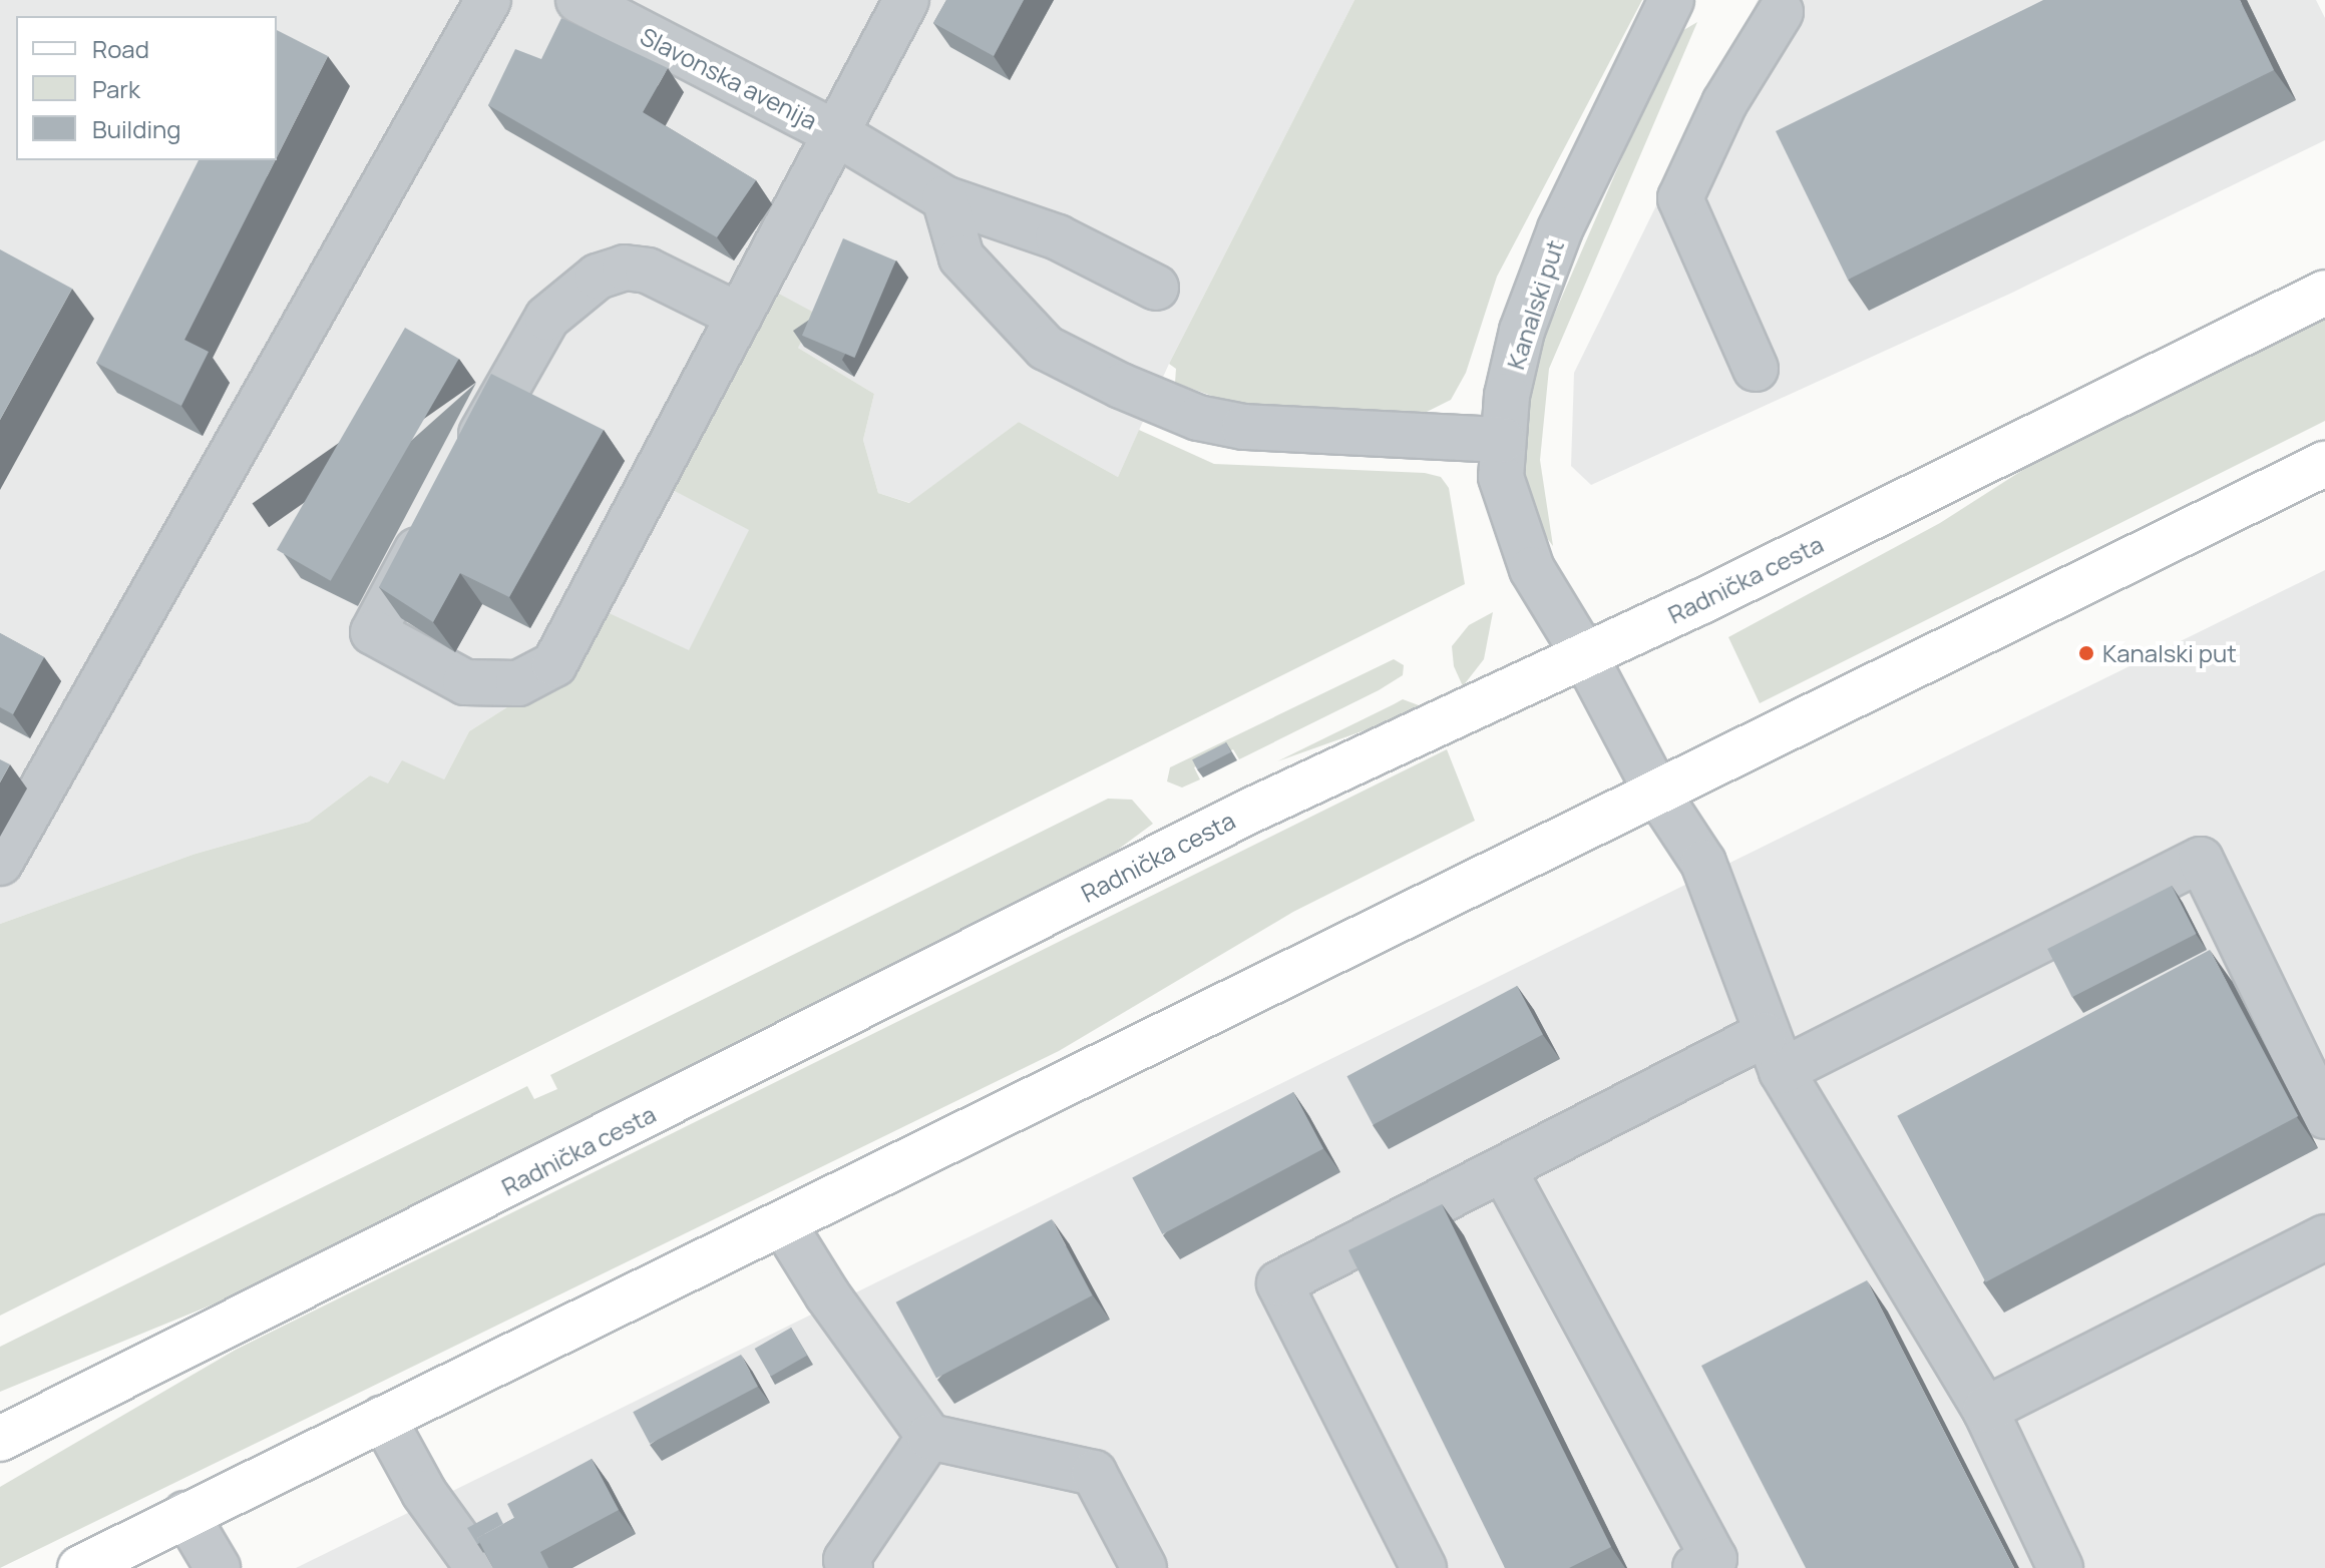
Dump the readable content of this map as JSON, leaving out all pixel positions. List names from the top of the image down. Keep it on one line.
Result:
{"streets":{"main road":["Radnička cesta"],"street":["Slavonska avenija","Kanalski put"]},"crossings":[["Kanalski put","Radnička cesta"]],"places":["Kanalski put"],"legend":["Road","Park","Building"]}
